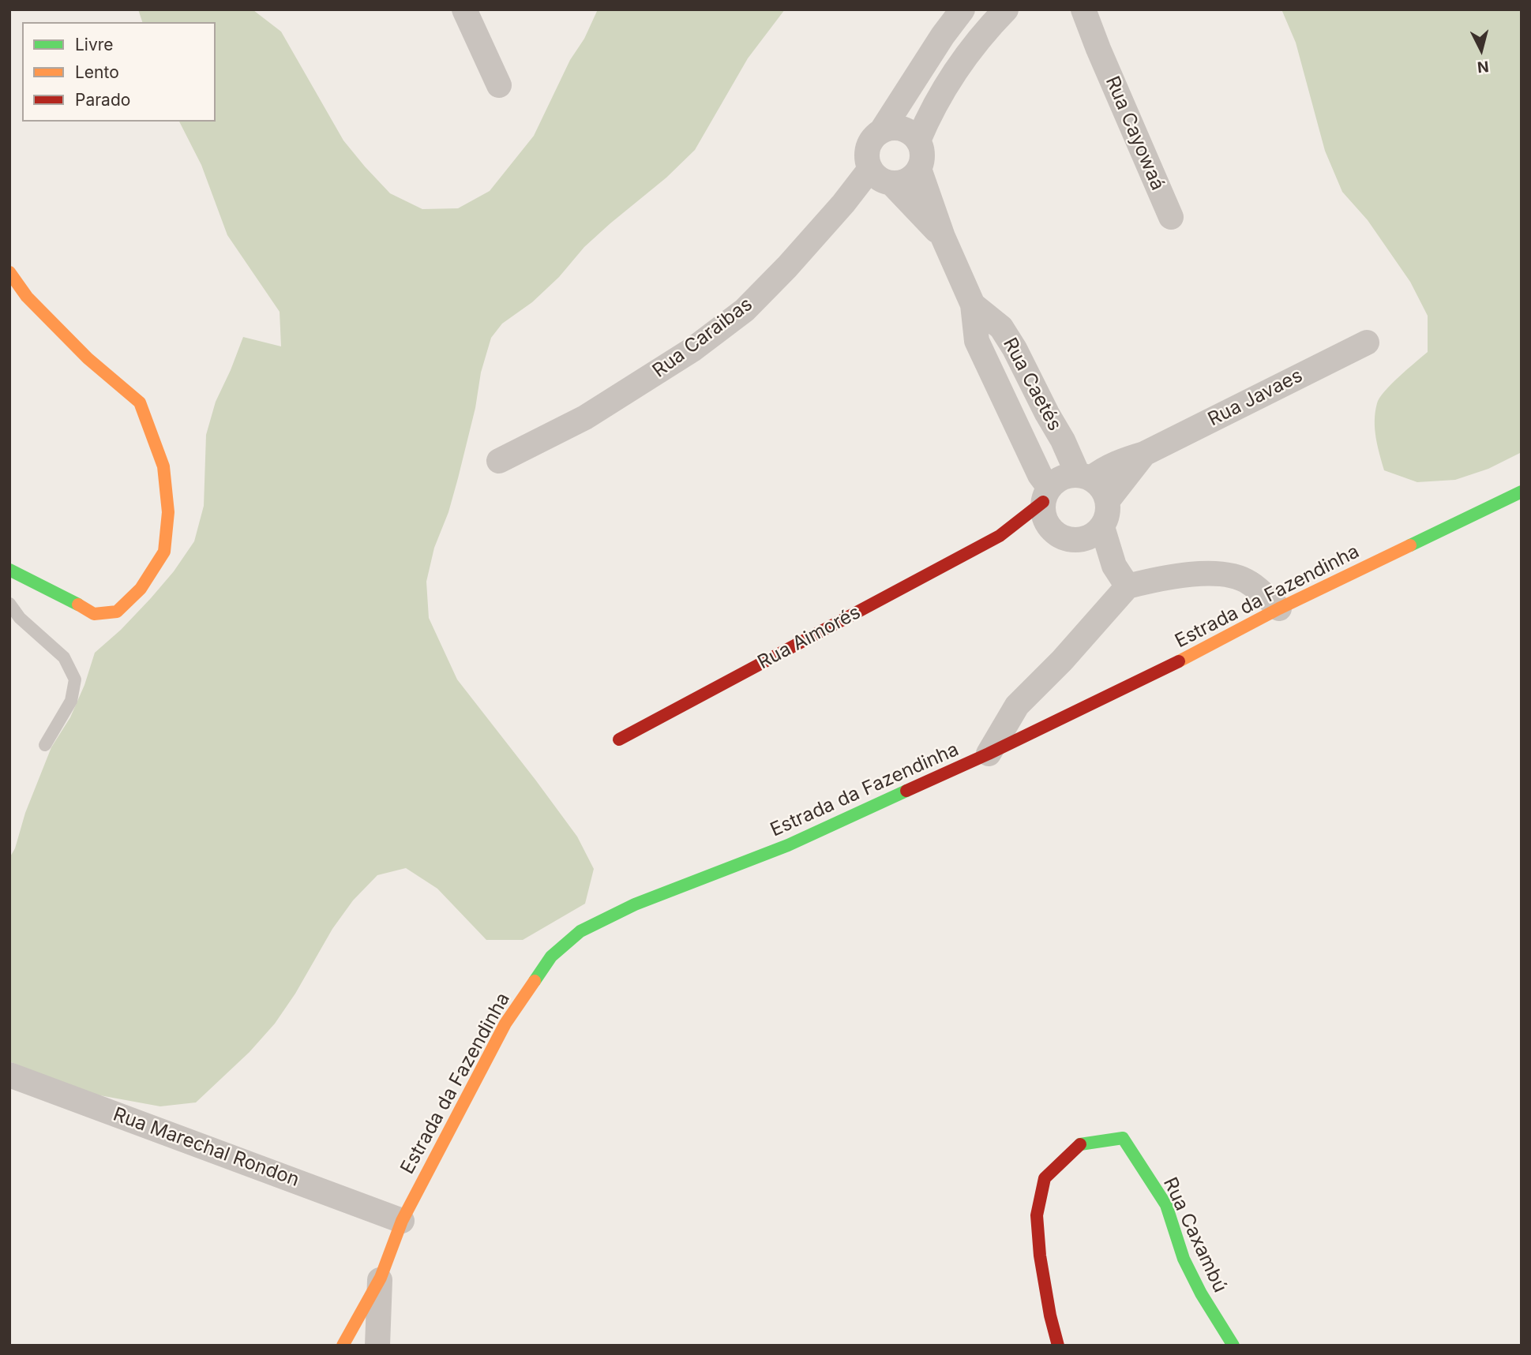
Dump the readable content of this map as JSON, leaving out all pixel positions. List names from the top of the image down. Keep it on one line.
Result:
{"streets":{"street":["Rua Cayowaá","Rua Caraibas","Rua Caetés","Rua Javaes","Estrada da Fazendinha","Rua Aimorés","Rua Marechal Rondon","Rua Caxambú"]},"crossings":[["Rua Caraibas","Rua Caetés"],["Rua Caetés","Rua Javaes"],["Rua Caetés","Rua Aimorés"],["Rua Javaes","Rua Aimorés"],["Estrada da Fazendinha","Rua Marechal Rondon"]],"legend":["Livre","Lento","Parado"],"north":"bottom"}
